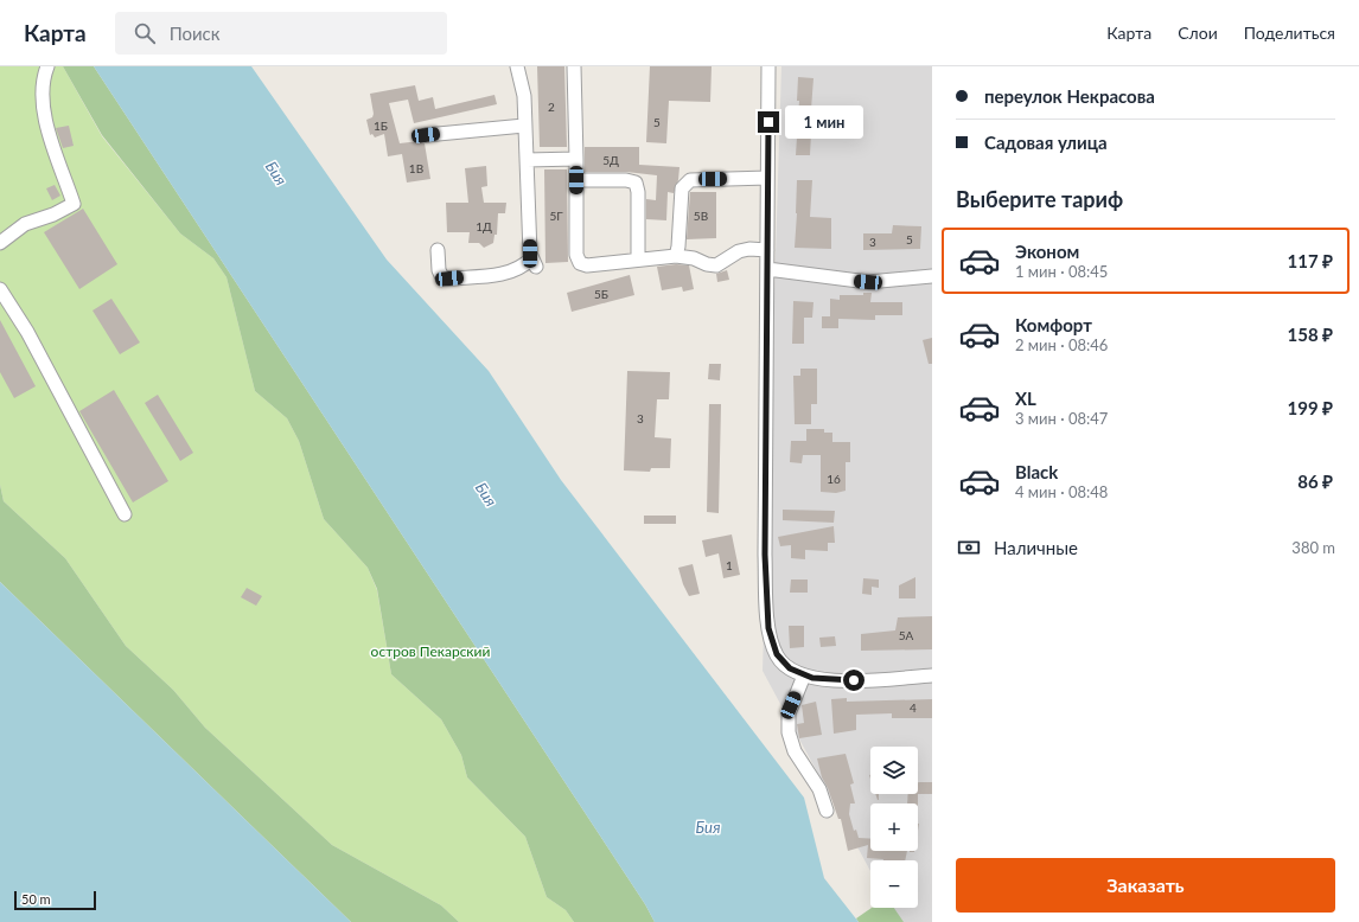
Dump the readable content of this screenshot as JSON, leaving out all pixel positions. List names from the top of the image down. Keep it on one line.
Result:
{"water":["Бия"],"parks":["остров Пекарский"],"house_numbers":["2","5","1Б","5Д","1В","5Г","5В","1Д","5","3","5Б","3","16","1","5А","4"],"scale_bar":"50 m","page":{"header":"Карта","search":"Поиск","nav":["Карта","Слои","Поделиться"],"banner":["переулок Некрасова","Садовая улица"],"bubble":"1 мин","heading":"Выберите тариф","list":[{"name":"Эконом","note":"1 мин · 08:45","value":"117 ₽"},{"name":"Комфорт","note":"2 мин · 08:46","value":"158 ₽"},{"name":"XL","note":"3 мин · 08:47","value":"199 ₽"},{"name":"Black","note":"4 мин · 08:48","value":"86 ₽"}],"pay":["Наличные","380 m"],"map_buttons":["+","−"],"buttons":"Заказать","scale":"50 m"}}
